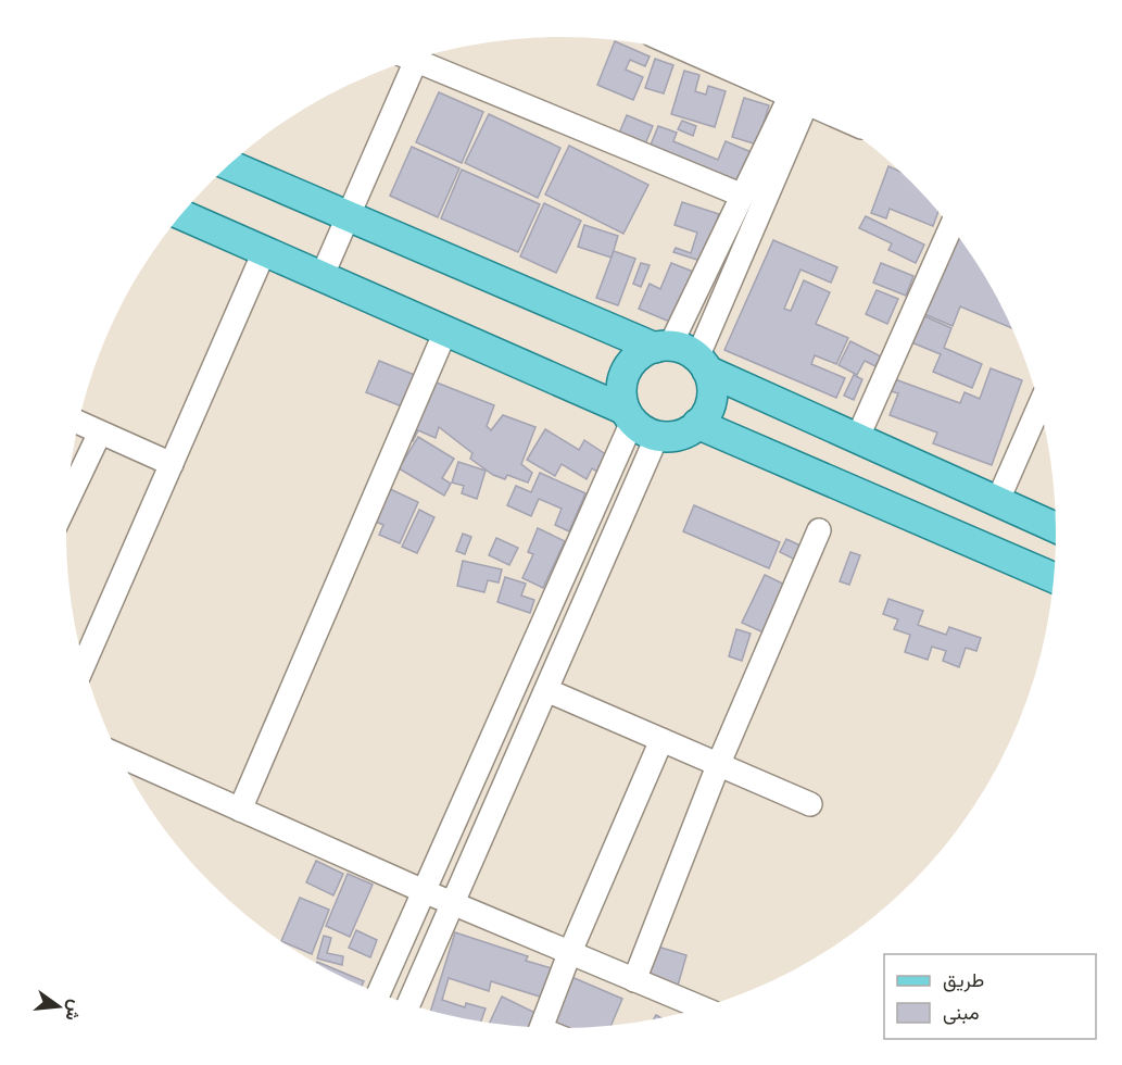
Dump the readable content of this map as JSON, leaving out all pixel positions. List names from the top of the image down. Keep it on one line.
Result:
{"legend":["طريق","مبنى"],"north":"right"}
